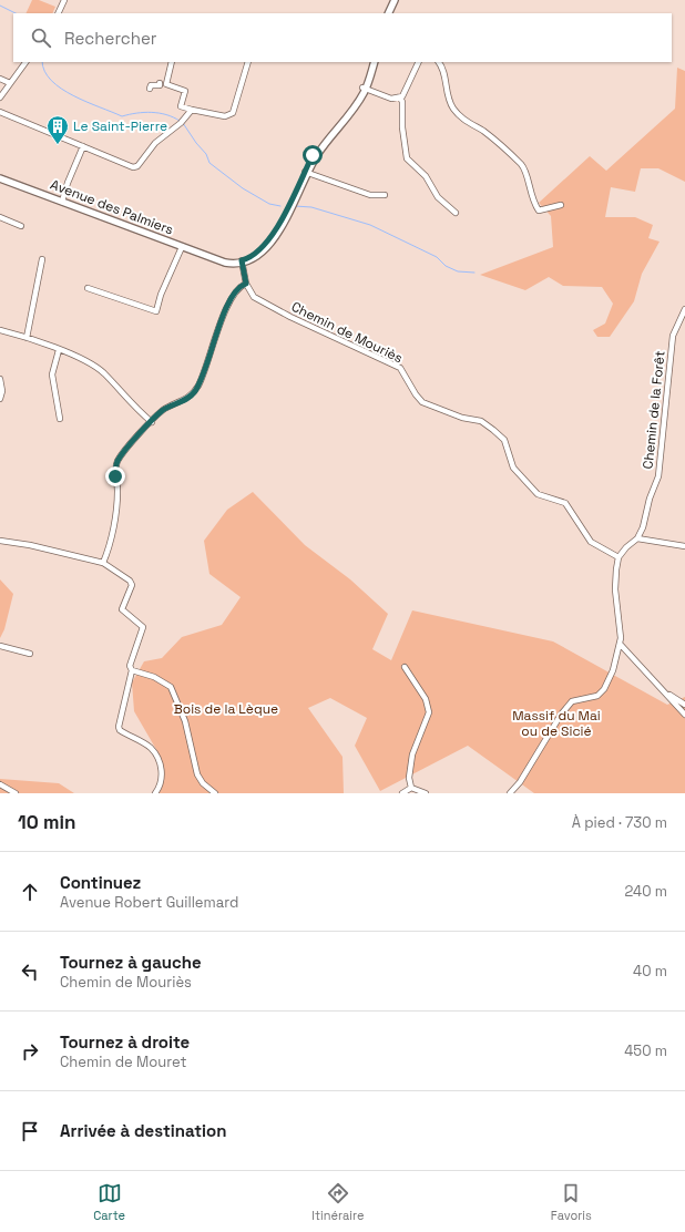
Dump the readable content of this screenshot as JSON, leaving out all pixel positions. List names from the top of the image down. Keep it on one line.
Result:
{"streets":{"main road":["Avenue des Palmiers"],"street":["Chemin de Mouriès","Chemin de la Forêt"]},"crossings":[["Avenue des Palmiers","Chemin de Mouriès"],["Chemin de Mouriès","Chemin de la Forêt"]],"parks":["Bois de la Lèque","Massif du Mai ou de Sicié"],"places":{"building":["Le Saint-Pierre"]},"page":{"search":"Rechercher","heading":["10 min","À pied · 730 m"],"list":[["Continuez","Avenue Robert Guillemard","240 m"],["Tournez à gauche","Chemin de Mouriès","40 m"],["Tournez à droite","Chemin de Mouret","450 m"],"Arrivée à destination"],"nav":["Carte","Itinéraire","Favoris"]}}
